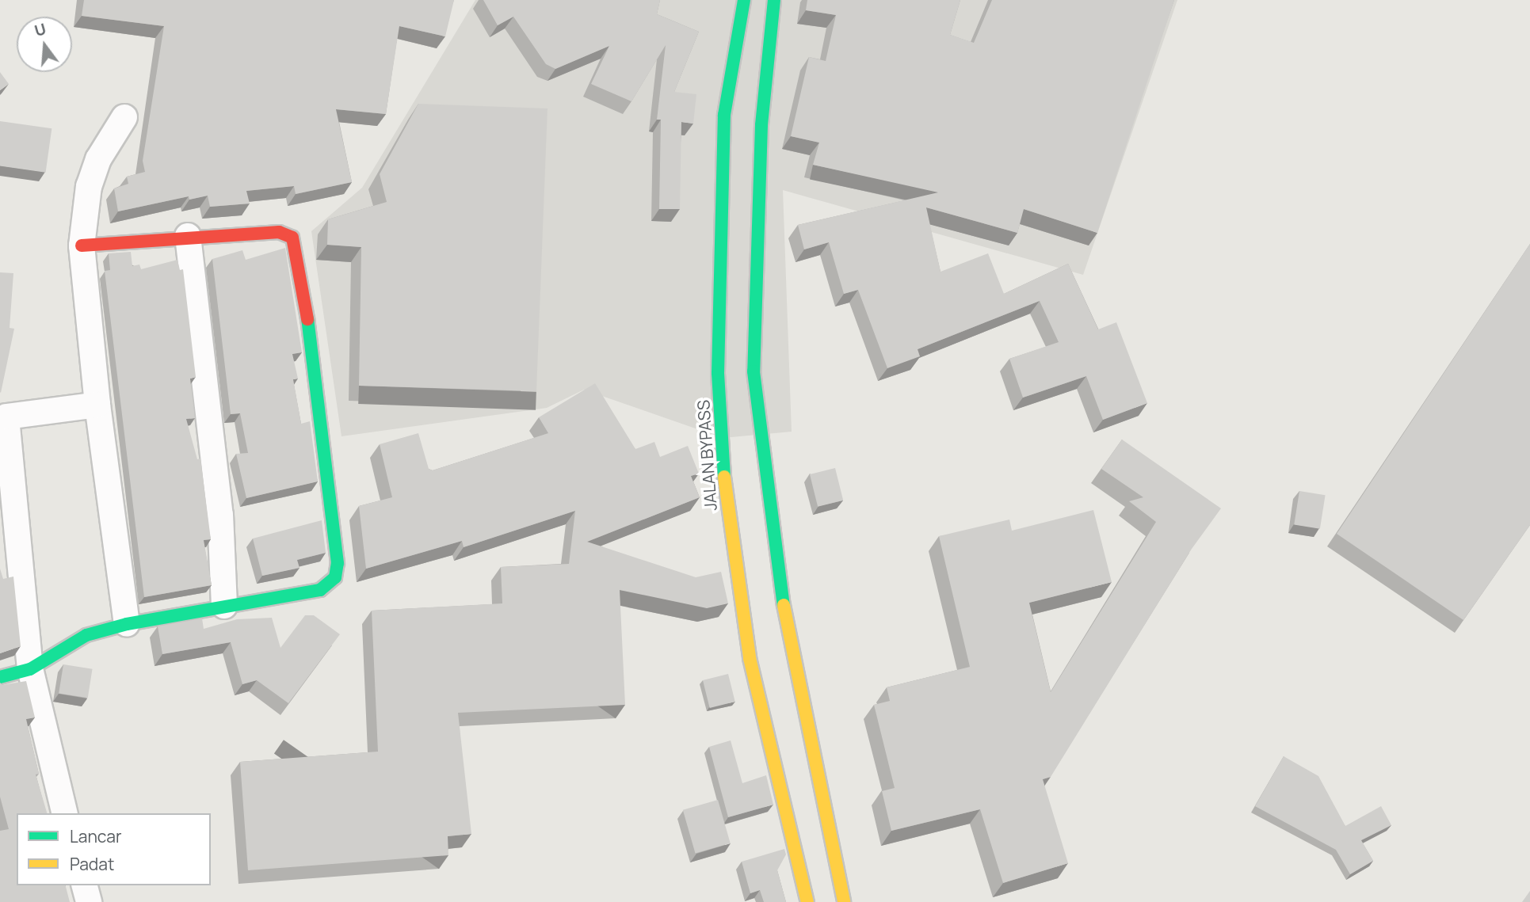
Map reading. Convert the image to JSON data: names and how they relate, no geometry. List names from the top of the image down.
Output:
{
  "streets": {
    "main road": ["JALAN BYPASS"]
  },
  "legend": ["Lancar", "Padat"],
  "north": "top"
}
